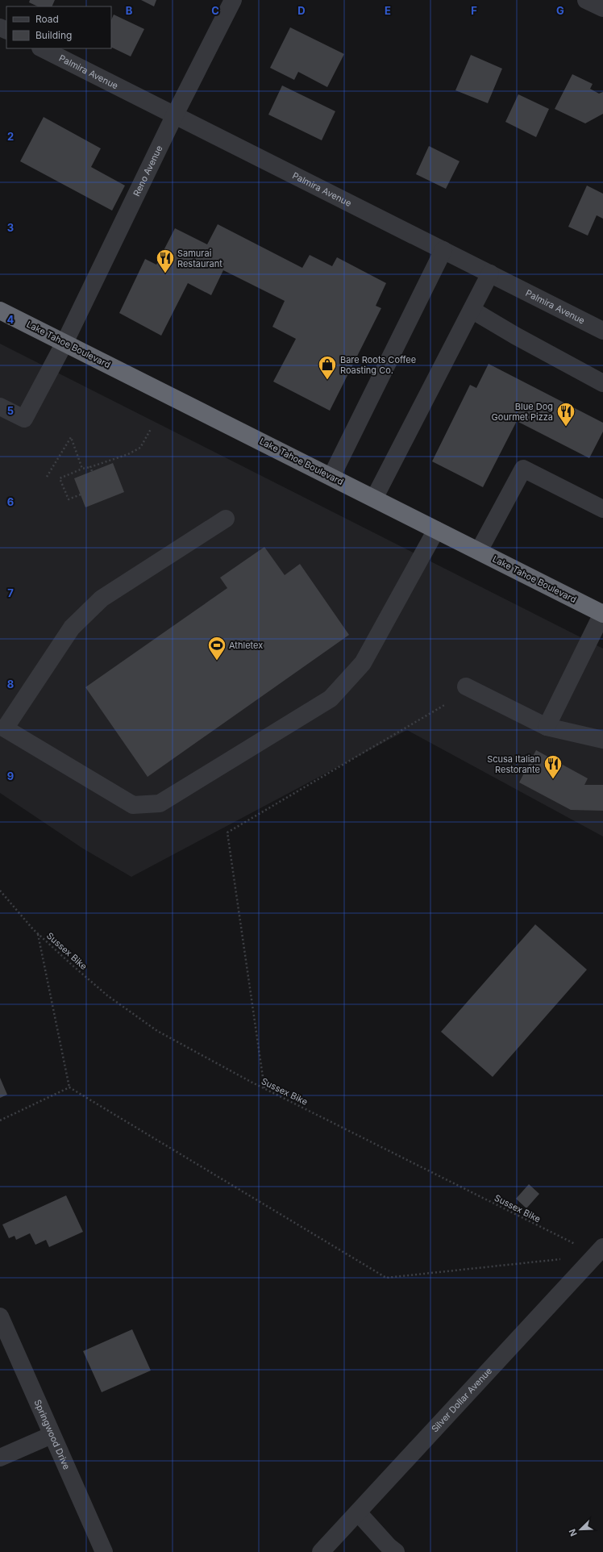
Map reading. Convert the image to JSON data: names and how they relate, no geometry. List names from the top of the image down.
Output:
{
  "streets": {
    "highway": ["Lake Tahoe Boulevard"],
    "street": [
      "Palmira Avenue",
      "Reno Avenue",
      "Silver Dollar Avenue",
      "Springwood Drive"
    ],
    "path": ["Sussex Bike"]
  },
  "crossings": [
    ["Palmira Avenue", "Reno Avenue"],
    ["Reno Avenue", "Lake Tahoe Boulevard"],
    ["Sussex Bike", "Silver Dollar Avenue"]
  ],
  "places": {
    "restaurant": ["Samurai Restaurant", "Blue Dog Gourmet Pizza", "Scusa Italian Restorante"],
    "shop": ["Bare Roots Coffee Roasting Co."],
    "sports": ["Athletex"]
  },
  "legend": ["Road", "Building"],
  "north": "bottom left",
  "grid": {
    "columns": [
      "B",
      "C",
      "D",
      "E",
      "F",
      "G"
    ],
    "rows": [
      "2",
      "3",
      "4",
      "5",
      "6",
      "7",
      "8",
      "9"
    ]
  }
}
